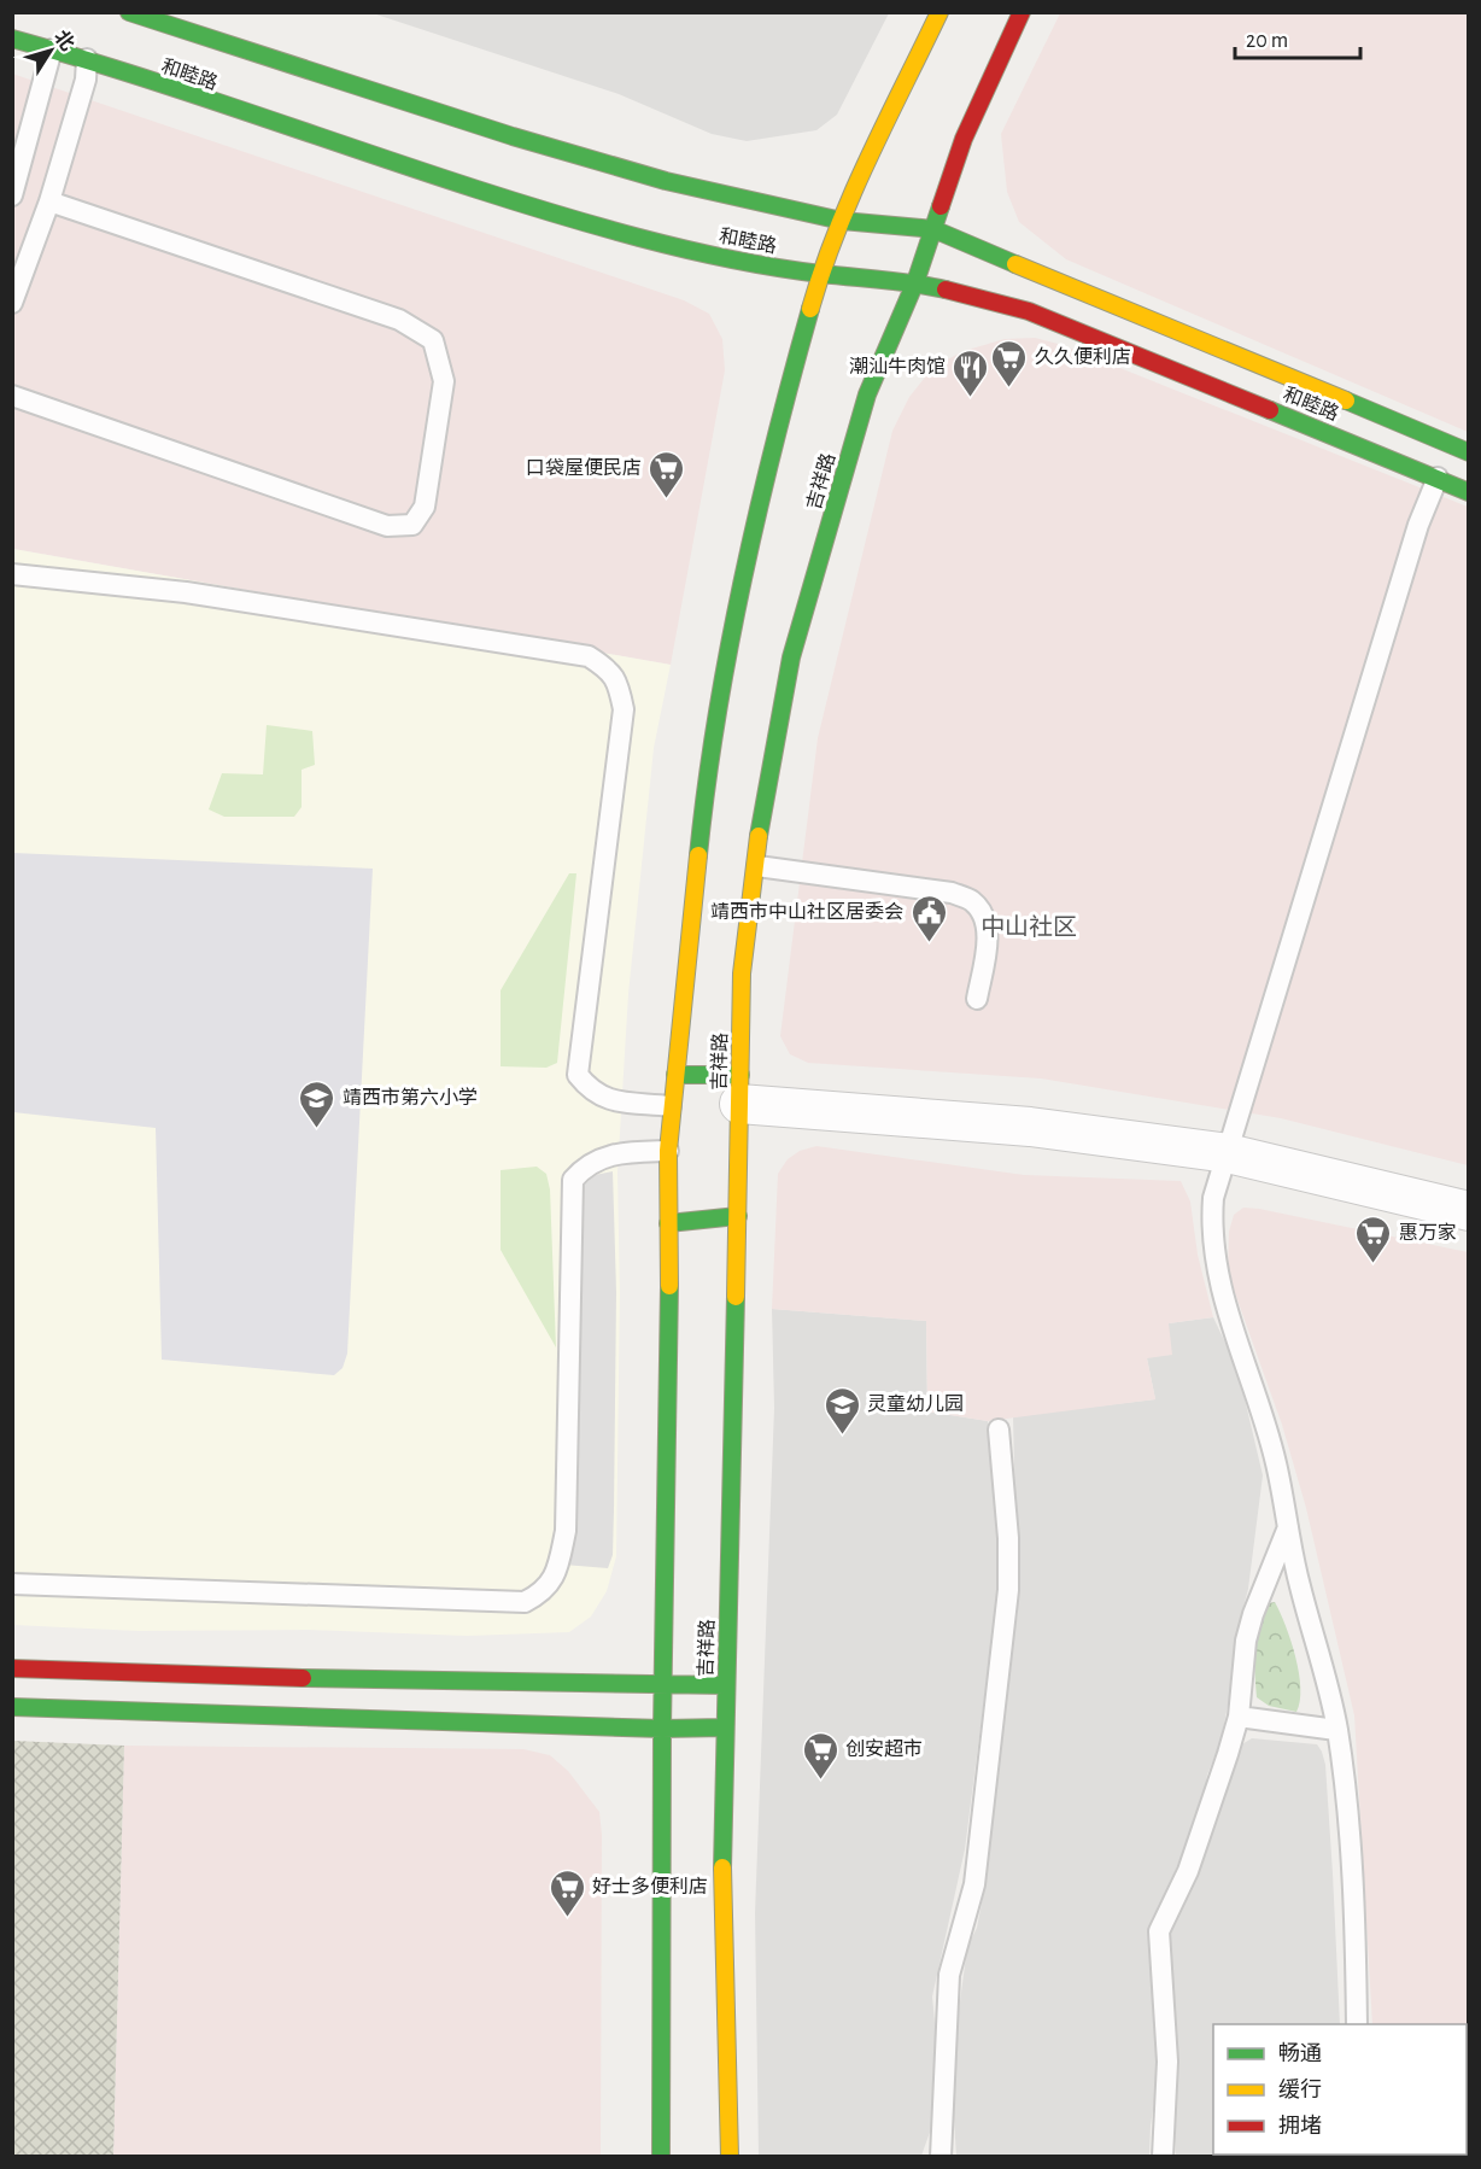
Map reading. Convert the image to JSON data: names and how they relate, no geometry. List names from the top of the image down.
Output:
{
  "streets": {
    "main road": ["和睦路", "吉祥路"]
  },
  "crossings": [
    ["和睦路", "吉祥路"]
  ],
  "districts": ["中山社区"],
  "places": {
    "supermarket": [
      "久久便利店",
      "口袋屋便民店",
      "惠万家",
      "创安超市",
      "好士多便利店"
    ],
    "restaurant": ["潮汕牛肉馆"],
    "public building": ["靖西市中山社区居委会"],
    "school or university": ["靖西市第六小学", "灵童幼儿园"]
  },
  "legend": ["畅通", "缓行", "拥堵"],
  "scale_bar": "20 m",
  "north": "top right"
}
